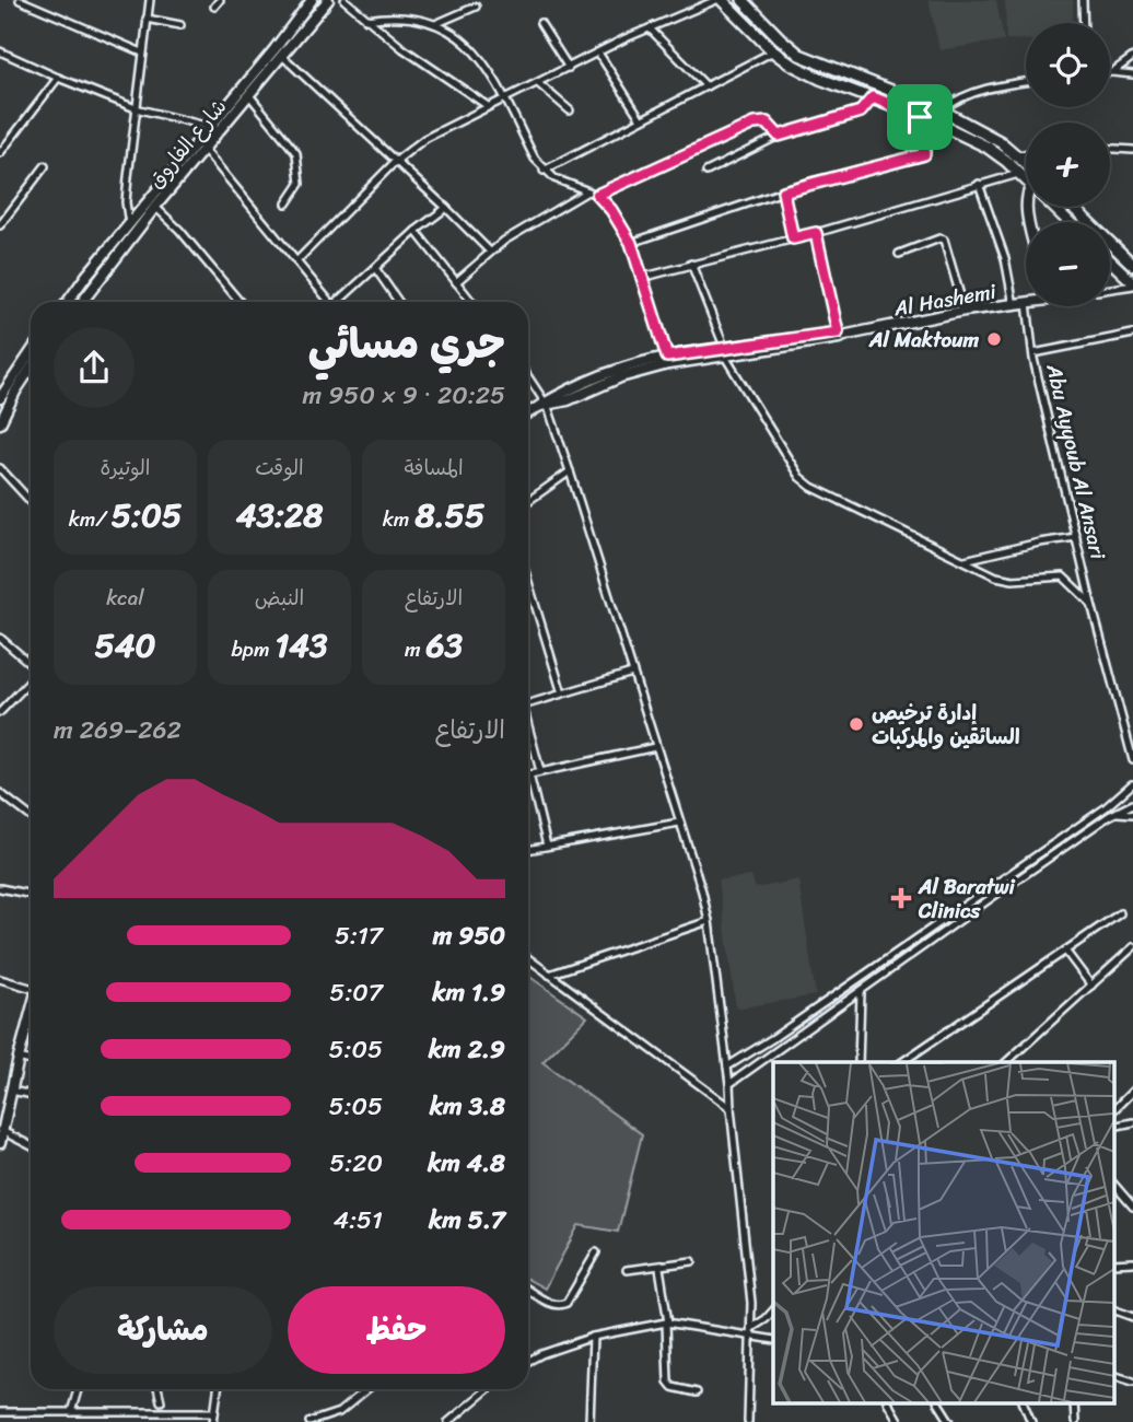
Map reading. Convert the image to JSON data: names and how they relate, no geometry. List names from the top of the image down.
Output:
{
  "streets": {
    "street": ["شارع الفاروق", "Al Hashemi", "Abu Ayyoub Al Ansari"]
  },
  "places": {
    "other": ["Al Maktoum", "إدارة ترخيص السائقين والمركبات"],
    "health": ["Al Baratwi Clinics"]
  },
  "page": {
    "map_buttons": ["+", "−"],
    "heading": ["جري مسائي", "20:25 · 9 × 950 m"],
    "stats": [
      ["المسافة", "8.55 km"],
      ["الوقت", "43:28"],
      ["الوتيرة", "5:05 /km"],
      ["الارتفاع", "63 m"],
      ["النبض", "143 bpm"],
      ["kcal", "540"]
    ],
    "chart": ["الارتفاع", "262–269 m"],
    "list": [
      {
        "name": "950 m",
        "note": "5:17"
      },
      {
        "name": "1.9 km",
        "note": "5:07"
      },
      {
        "name": "2.9 km",
        "note": "5:05"
      },
      {
        "name": "3.8 km",
        "note": "5:05"
      },
      {
        "name": "4.8 km",
        "note": "5:20"
      },
      {
        "name": "5.7 km",
        "note": "4:51"
      }
    ],
    "buttons": ["حفظ", "مشاركة"]
  }
}
